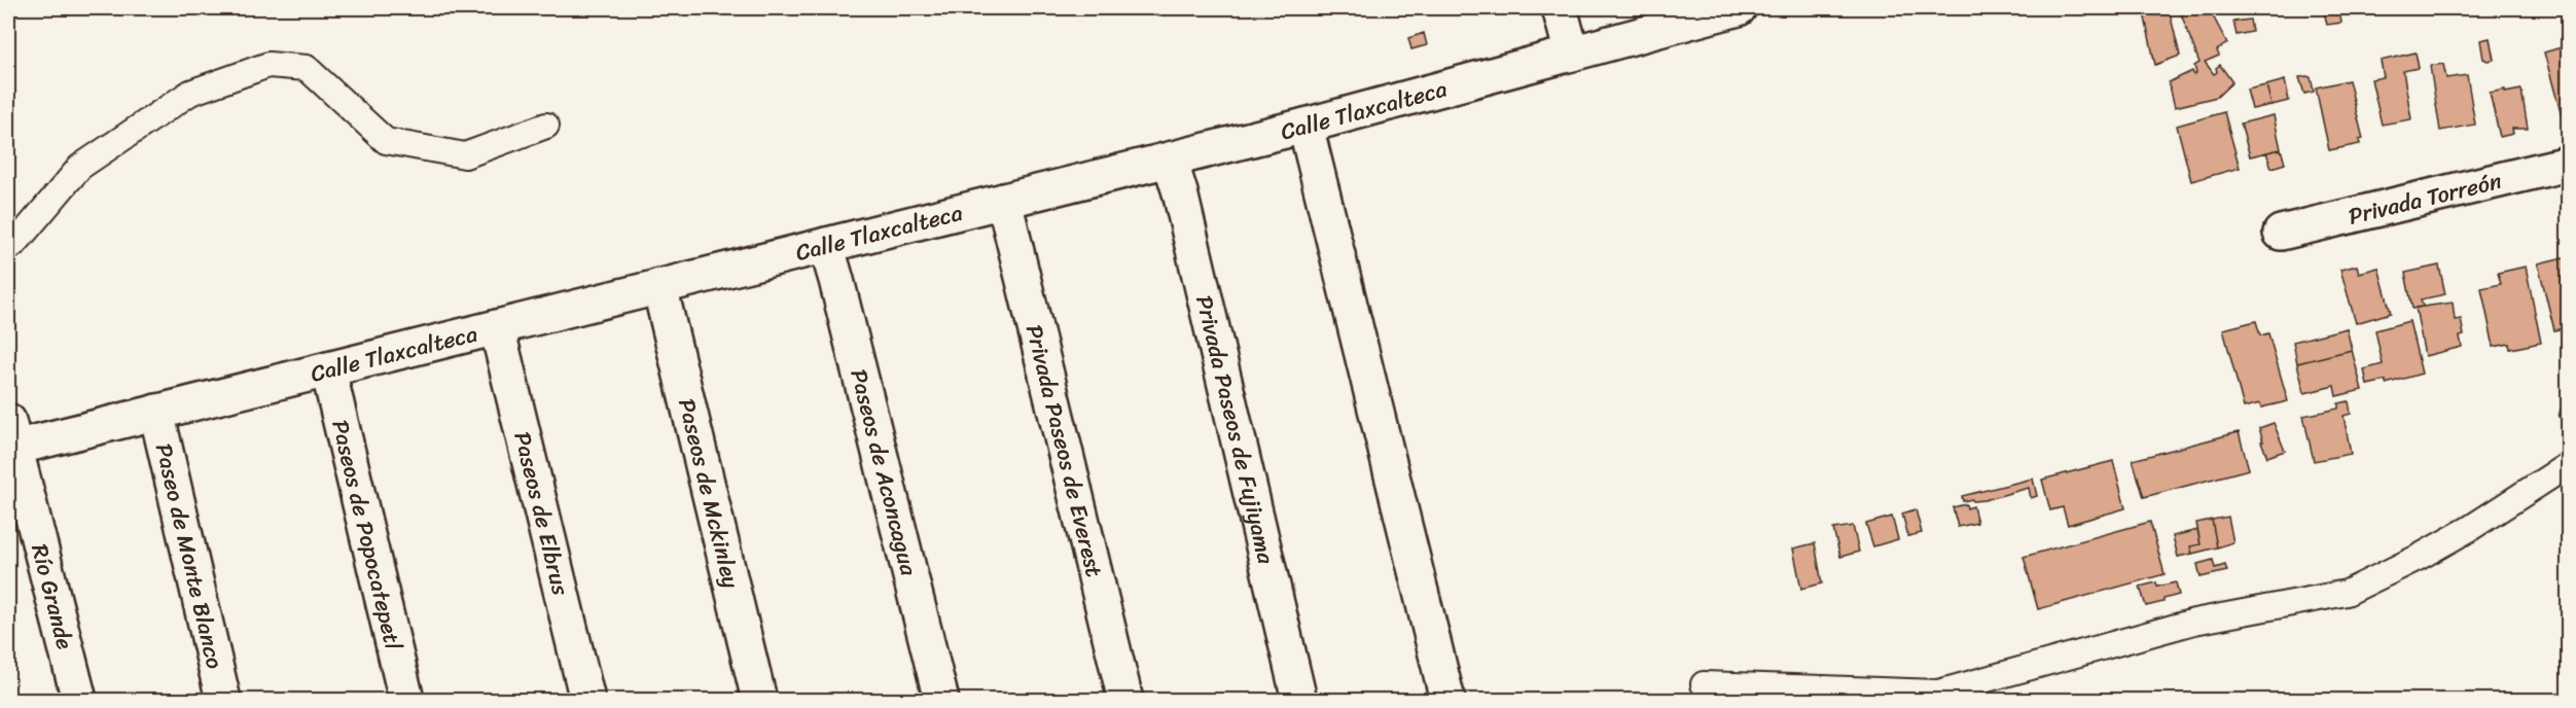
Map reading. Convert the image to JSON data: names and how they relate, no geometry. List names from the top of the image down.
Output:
{
  "streets": {
    "street": [
      "Calle Tlaxcalteca",
      "Privada Torreón",
      "Privada Paseos de Fujiyama",
      "Privada Paseos de Everest",
      "Paseos de Aconcagua",
      "Paseos de Mckinley",
      "Paseos de Elbrus",
      "Paseos de Popocatepetl",
      "Paseo de Monte Blanco",
      "Río Grande"
    ]
  },
  "crossings": [
    ["Calle Tlaxcalteca", "Privada Paseos de Fujiyama"],
    ["Calle Tlaxcalteca", "Privada Paseos de Everest"],
    ["Calle Tlaxcalteca", "Paseos de Aconcagua"],
    ["Calle Tlaxcalteca", "Paseos de Mckinley"],
    ["Calle Tlaxcalteca", "Paseos de Elbrus"],
    ["Calle Tlaxcalteca", "Paseos de Popocatepetl"],
    ["Calle Tlaxcalteca", "Paseo de Monte Blanco"],
    ["Calle Tlaxcalteca", "Río Grande"]
  ]
}
